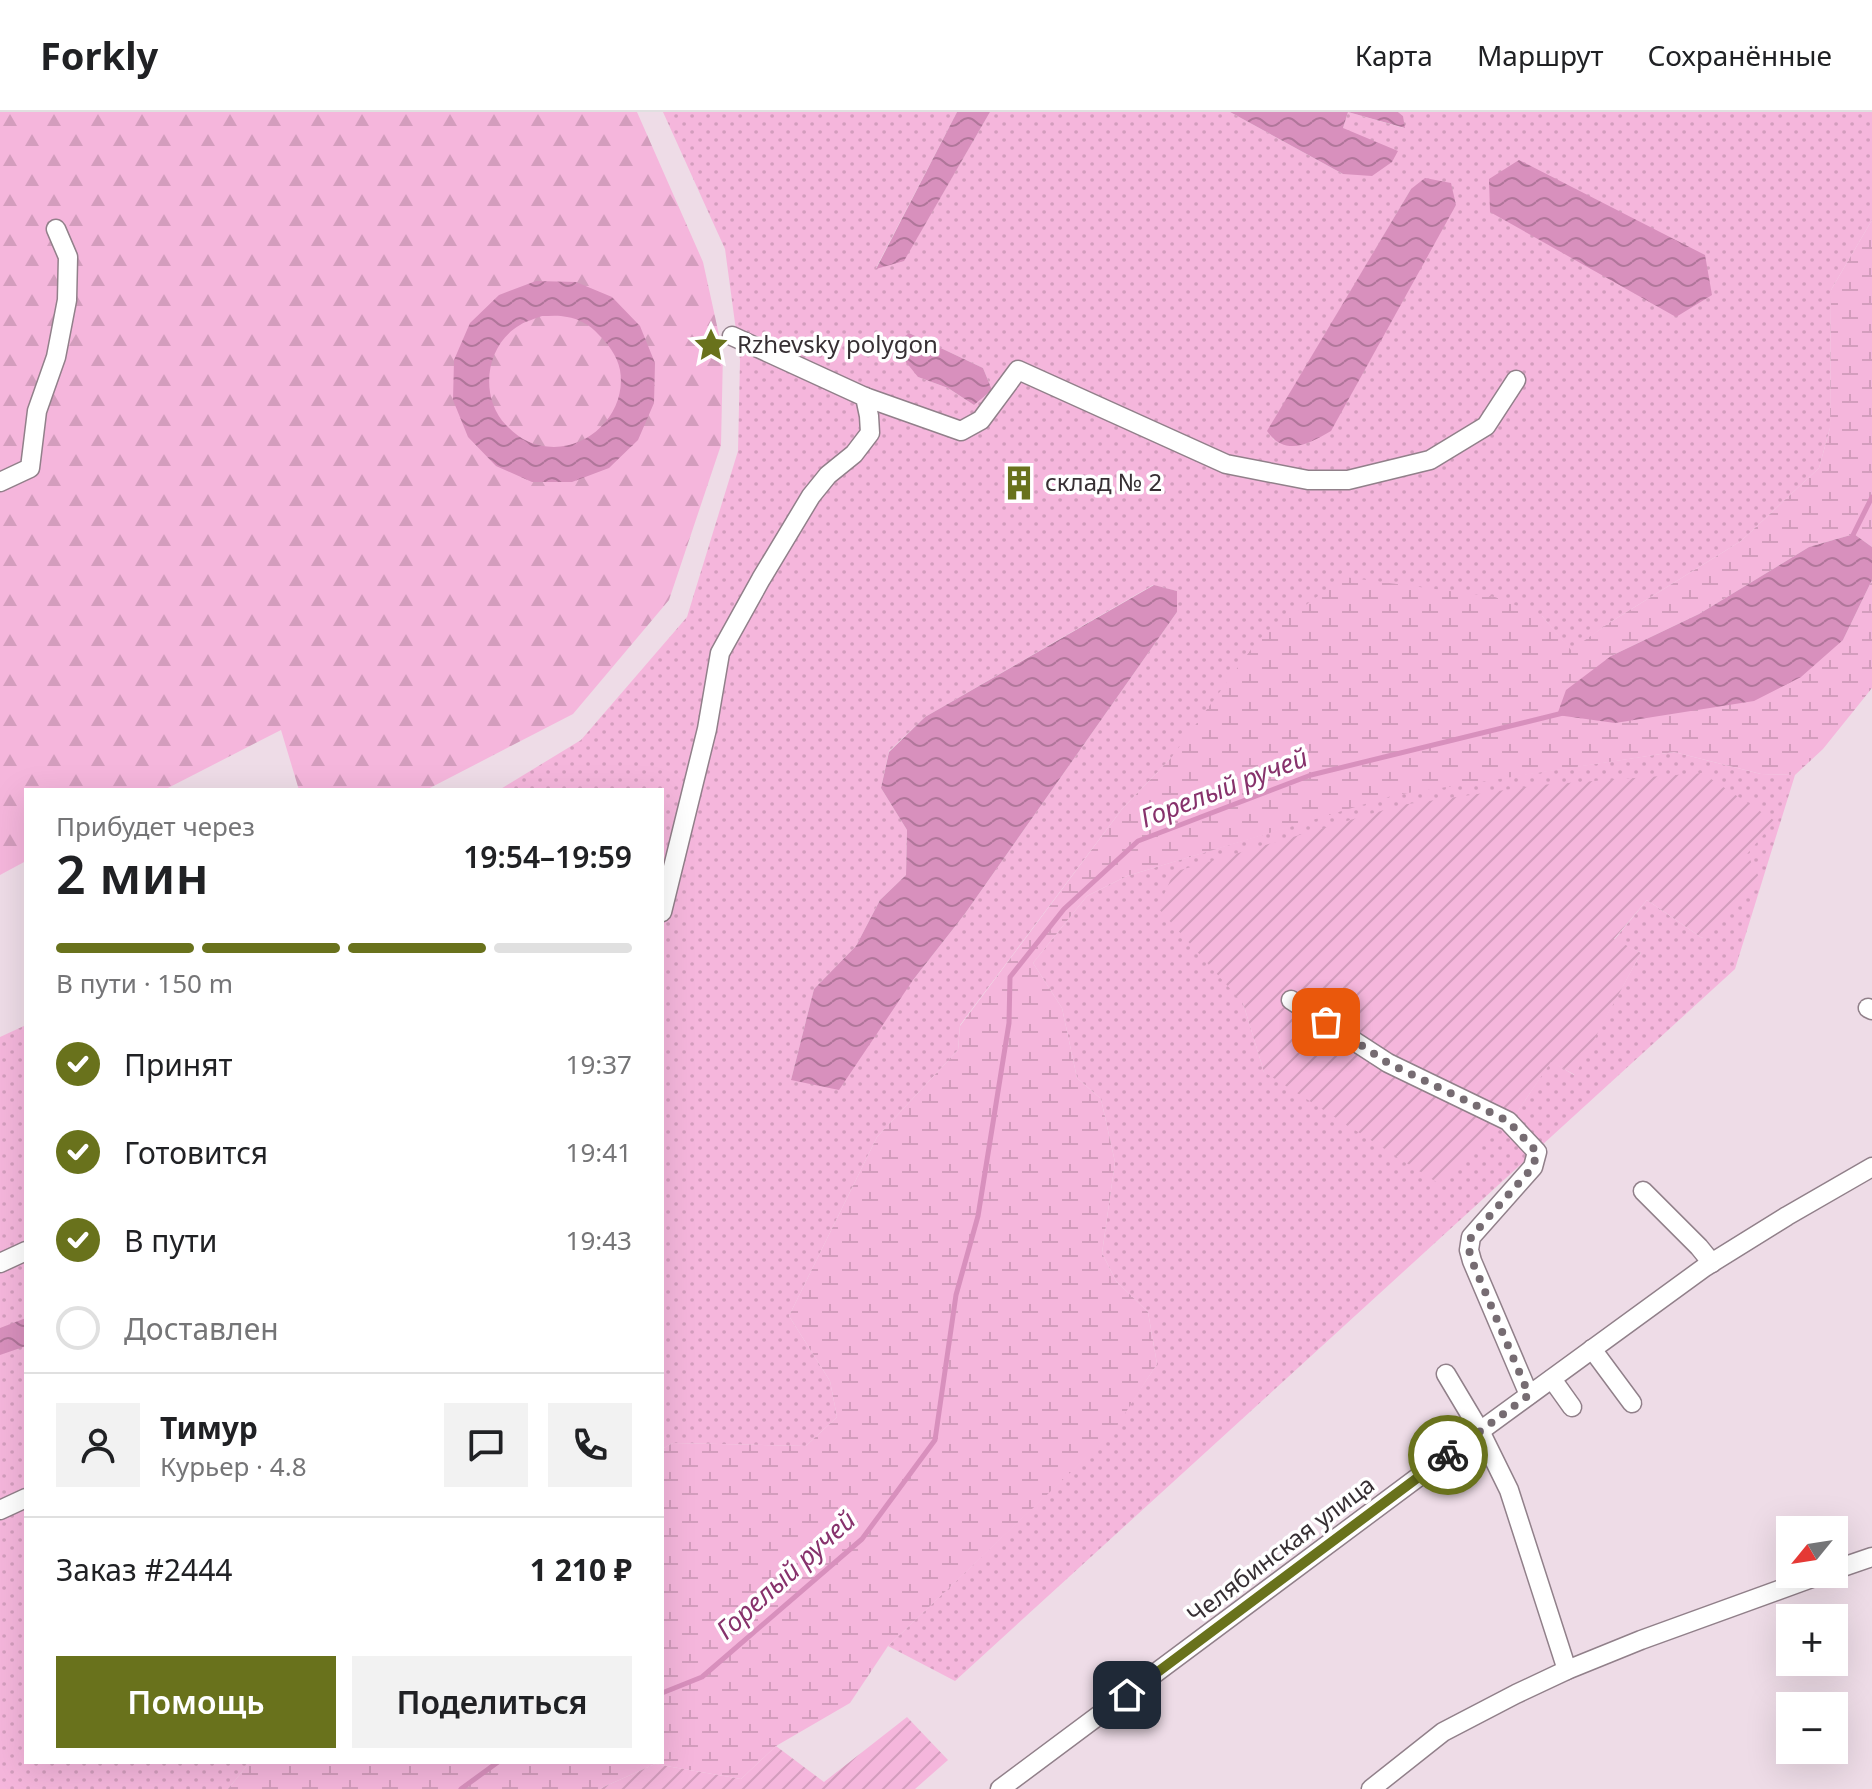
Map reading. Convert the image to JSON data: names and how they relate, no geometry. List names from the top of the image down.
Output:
{
  "streets": {
    "street": ["Челябинская улица"]
  },
  "water": ["Горелый ручей"],
  "places": {
    "place": ["Rzhevsky polygon"],
    "building": ["склад № 2"]
  },
  "north": "bottom left",
  "page": {
    "header": "Forkly",
    "nav": ["Карта", "Маршрут", "Сохранённые"],
    "heading": ["2 мин", "Прибудет через", "19:54–19:59"],
    "panel": [
      "Тимур",
      "Курьер · 4.8",
      "Заказ #2444",
      "1 210 ₽"
    ],
    "bar": "В пути · 150 m",
    "list": [
      ["Принят", "19:37"],
      ["Готовится", "19:41"],
      ["В пути", "19:43"],
      "Доставлен"
    ],
    "map_buttons": ["+", "−"],
    "buttons": ["Помощь", "Поделиться"]
  }
}
